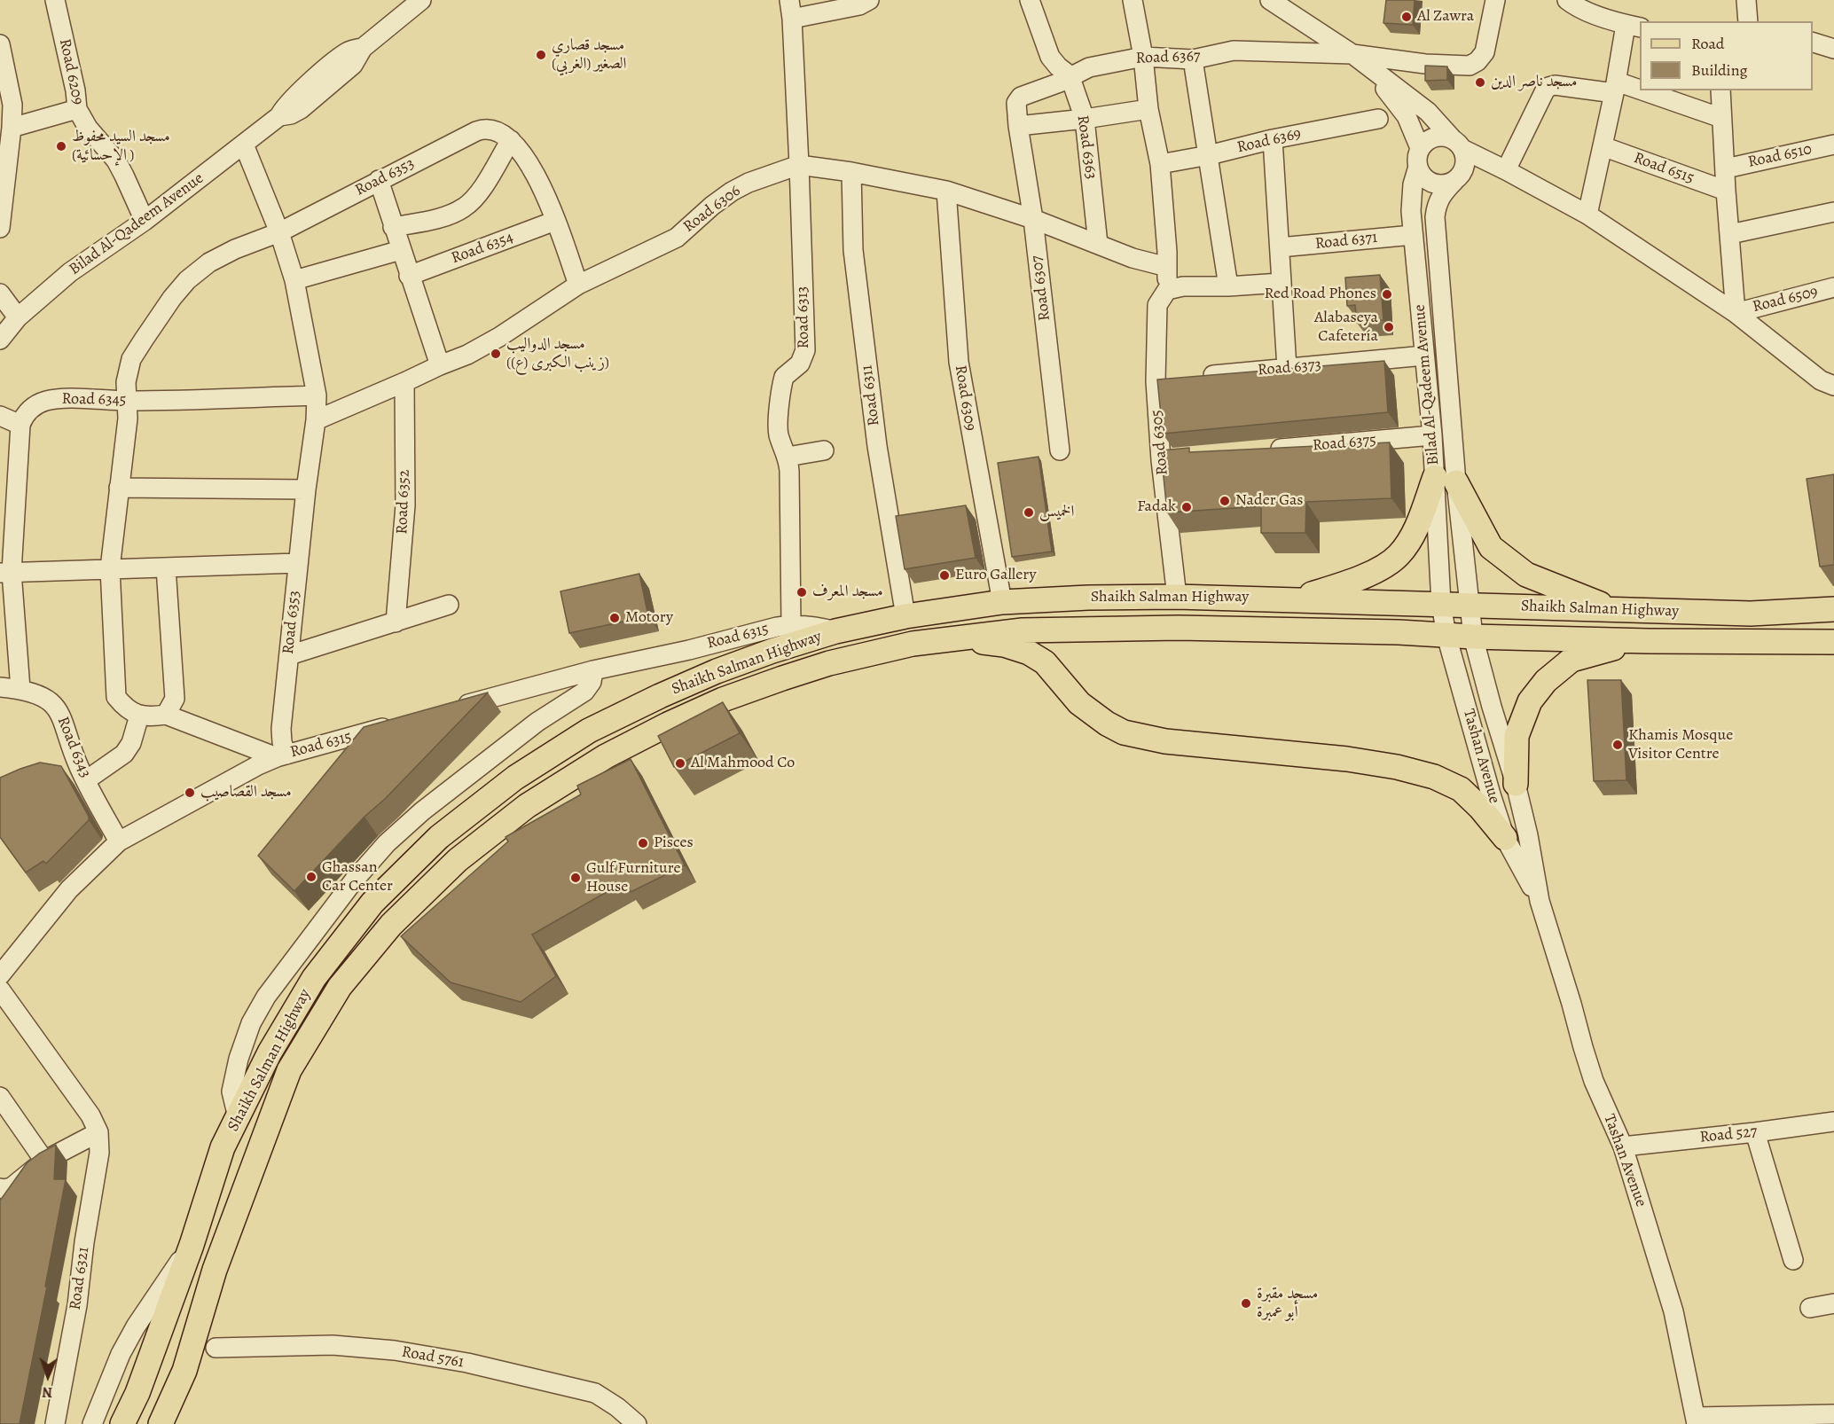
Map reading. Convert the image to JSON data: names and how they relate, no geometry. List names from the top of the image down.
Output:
{
  "streets": {
    "main road": ["Shaikh Salman Highway"],
    "street": [
      "Road 6367",
      "Road 6209",
      "Road 6369",
      "Road 6363",
      "Road 6510",
      "Road 6515",
      "Road 6353",
      "Road 6306",
      "Bilad Al-Qadeem Avenue",
      "Road 6371",
      "Road 6354",
      "Road 6307",
      "Road 6509",
      "Road 6313",
      "Road 6373",
      "Road 6311",
      "Road 6309",
      "Road 6345",
      "Road 6305",
      "Road 6375",
      "Road 6352",
      "Road 6315",
      "Road 6343",
      "Tashan Avenue",
      "Road 527",
      "Road 6321",
      "Road 5761"
    ]
  },
  "crossings": [
    ["Road 6367", "Road 6363"],
    ["Road 6367", "Road 6307"],
    ["Road 6209", "Bilad Al-Qadeem Avenue"],
    ["Road 6363", "Road 6306"],
    ["Road 6510", "Road 6515"],
    ["Road 6510", "Road 6509"],
    ["Road 6353", "Road 6306"],
    ["Road 6353", "Bilad Al-Qadeem Avenue"],
    ["Road 6353", "Road 6345"],
    ["Road 6353", "Road 6315"],
    ["Road 6306", "Road 6307"],
    ["Road 6306", "Road 6313"],
    ["Road 6306", "Road 6311"],
    ["Road 6306", "Road 6309"],
    ["Road 6306", "Road 6352"],
    ["Bilad Al-Qadeem Avenue", "Road 6371"],
    ["Bilad Al-Qadeem Avenue", "Road 6373"],
    ["Bilad Al-Qadeem Avenue", "Road 6375"],
    ["Bilad Al-Qadeem Avenue", "Shaikh Salman Highway"],
    ["Bilad Al-Qadeem Avenue", "Tashan Avenue"],
    ["Road 6313", "Road 6315"],
    ["Road 6311", "Shaikh Salman Highway"],
    ["Road 6309", "Shaikh Salman Highway"],
    ["Road 6305", "Shaikh Salman Highway"],
    ["Shaikh Salman Highway", "Road 6315"],
    ["Shaikh Salman Highway", "Tashan Avenue"],
    ["Road 6315", "Road 6343"],
    ["Tashan Avenue", "Road 527"]
  ],
  "places": [
    "Al Zawra",
    "مسجد قصاري الصغير (الغربي)",
    "مسجد ناصر الدين",
    "مسجد السيد محفوظ (الإحسائية )",
    "Red Road Phones",
    "Alabaseya Cafetería",
    "مسجد الدواليب (زينب الكبرى (ع))",
    "Nader Gas",
    "Fadak",
    "الخميس",
    "Euro Gallery",
    "مسجد المعرف",
    "Motory",
    "Khamis Mosque Visitor Centre",
    "Al Mahmood Co",
    "مسجد القصاصيب",
    "Pisces",
    "Ghassan Car Center",
    "Gulf Furniture House",
    "مسجد مقبرة أبو عمبرة"
  ],
  "legend": ["Road", "Building"],
  "north": "bottom"
}
